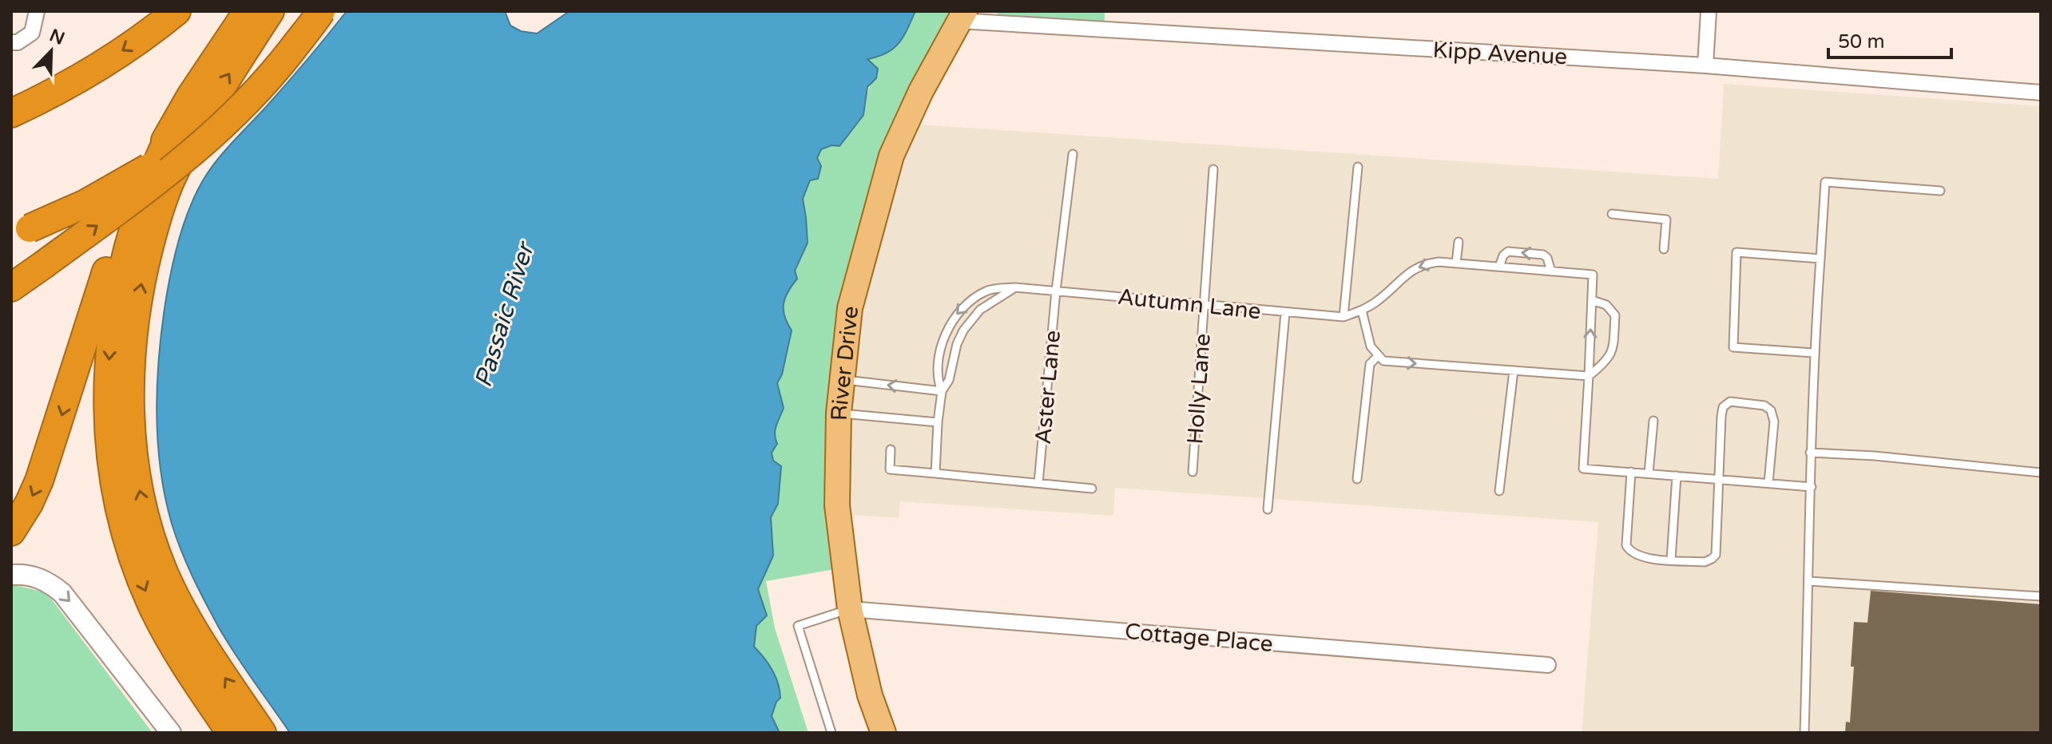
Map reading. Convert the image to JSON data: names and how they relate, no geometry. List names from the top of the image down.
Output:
{
  "streets": {
    "main road": ["River Drive"],
    "street": ["Kipp Avenue", "Cottage Place"],
    "lane": ["Autumn Lane", "Aster Lane", "Holly Lane"]
  },
  "crossings": [
    ["Kipp Avenue", "River Drive"],
    ["Autumn Lane", "Aster Lane"],
    ["Autumn Lane", "Holly Lane"],
    ["River Drive", "Cottage Place"]
  ],
  "water": ["Passaic River"],
  "scale_bar": "50 m",
  "north": "top right"
}
